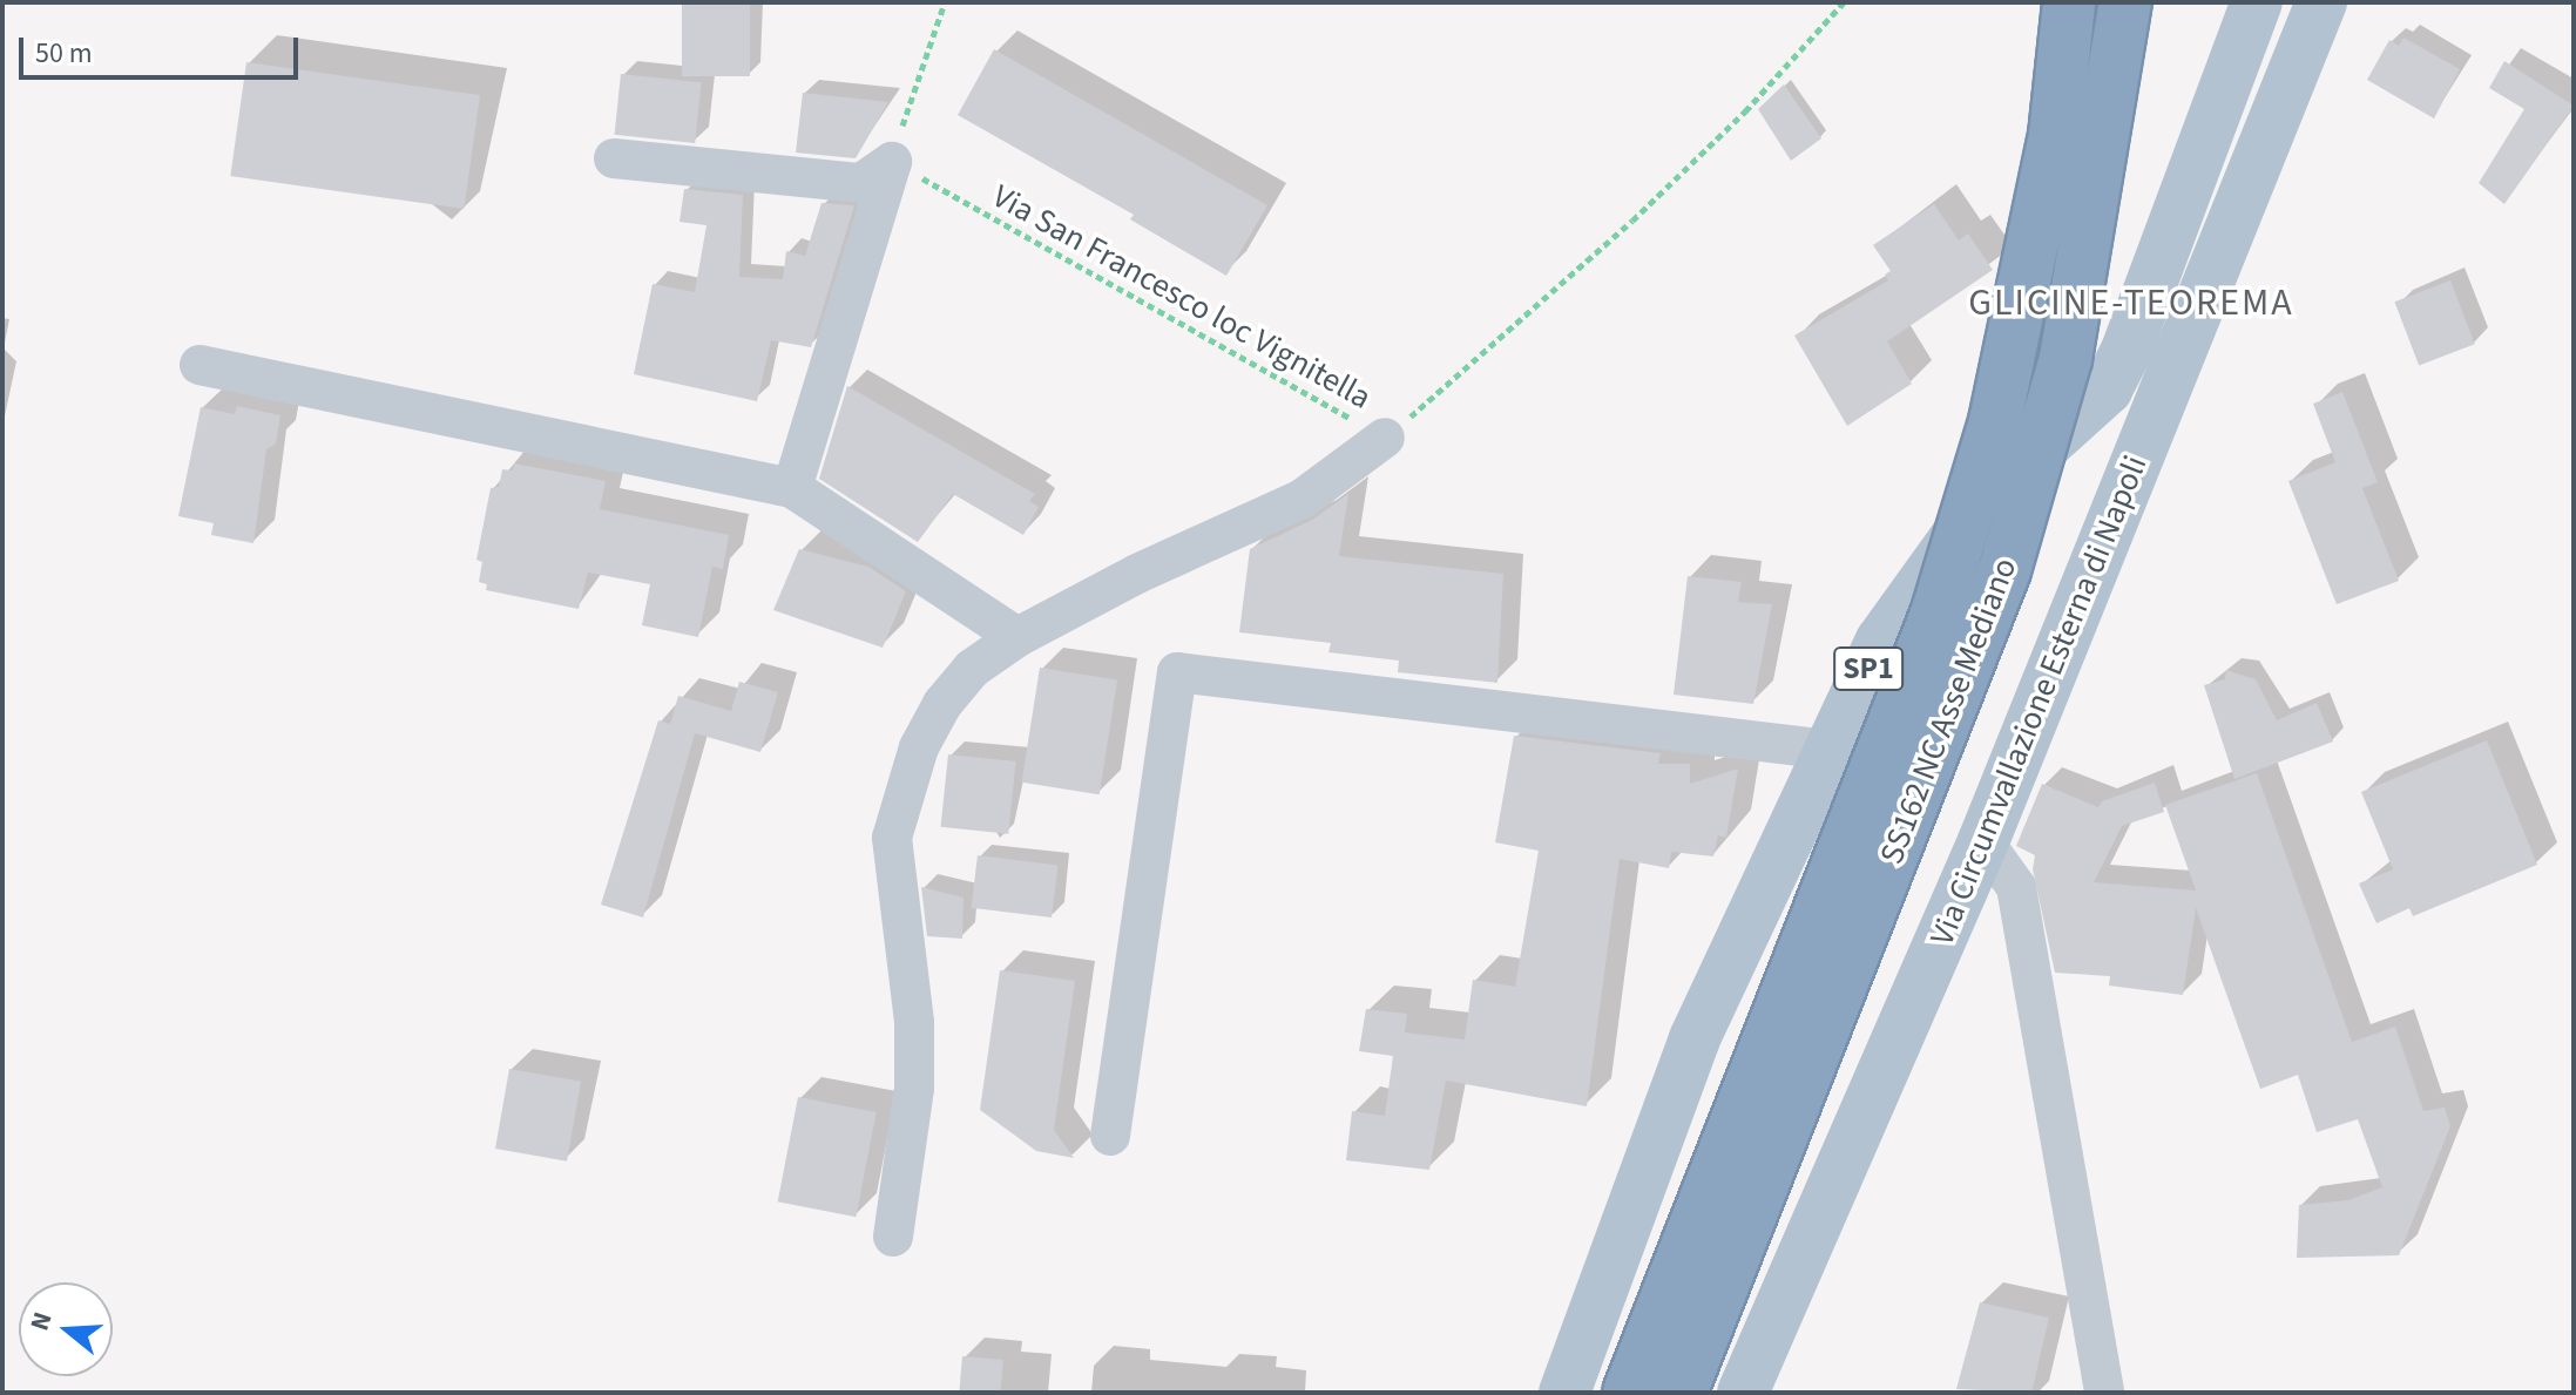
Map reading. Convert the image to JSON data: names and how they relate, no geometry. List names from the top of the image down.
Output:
{
  "streets": {
    "highway": ["SS162 NC Asse Mediano"],
    "main road": ["SP1", "Via Circumvallazione Esterna di Napoli"],
    "path": ["Via San Francesco loc Vignitella"]
  },
  "districts": ["GLICINE-TEOREMA"],
  "scale_bar": "50 m",
  "north": "left"
}
